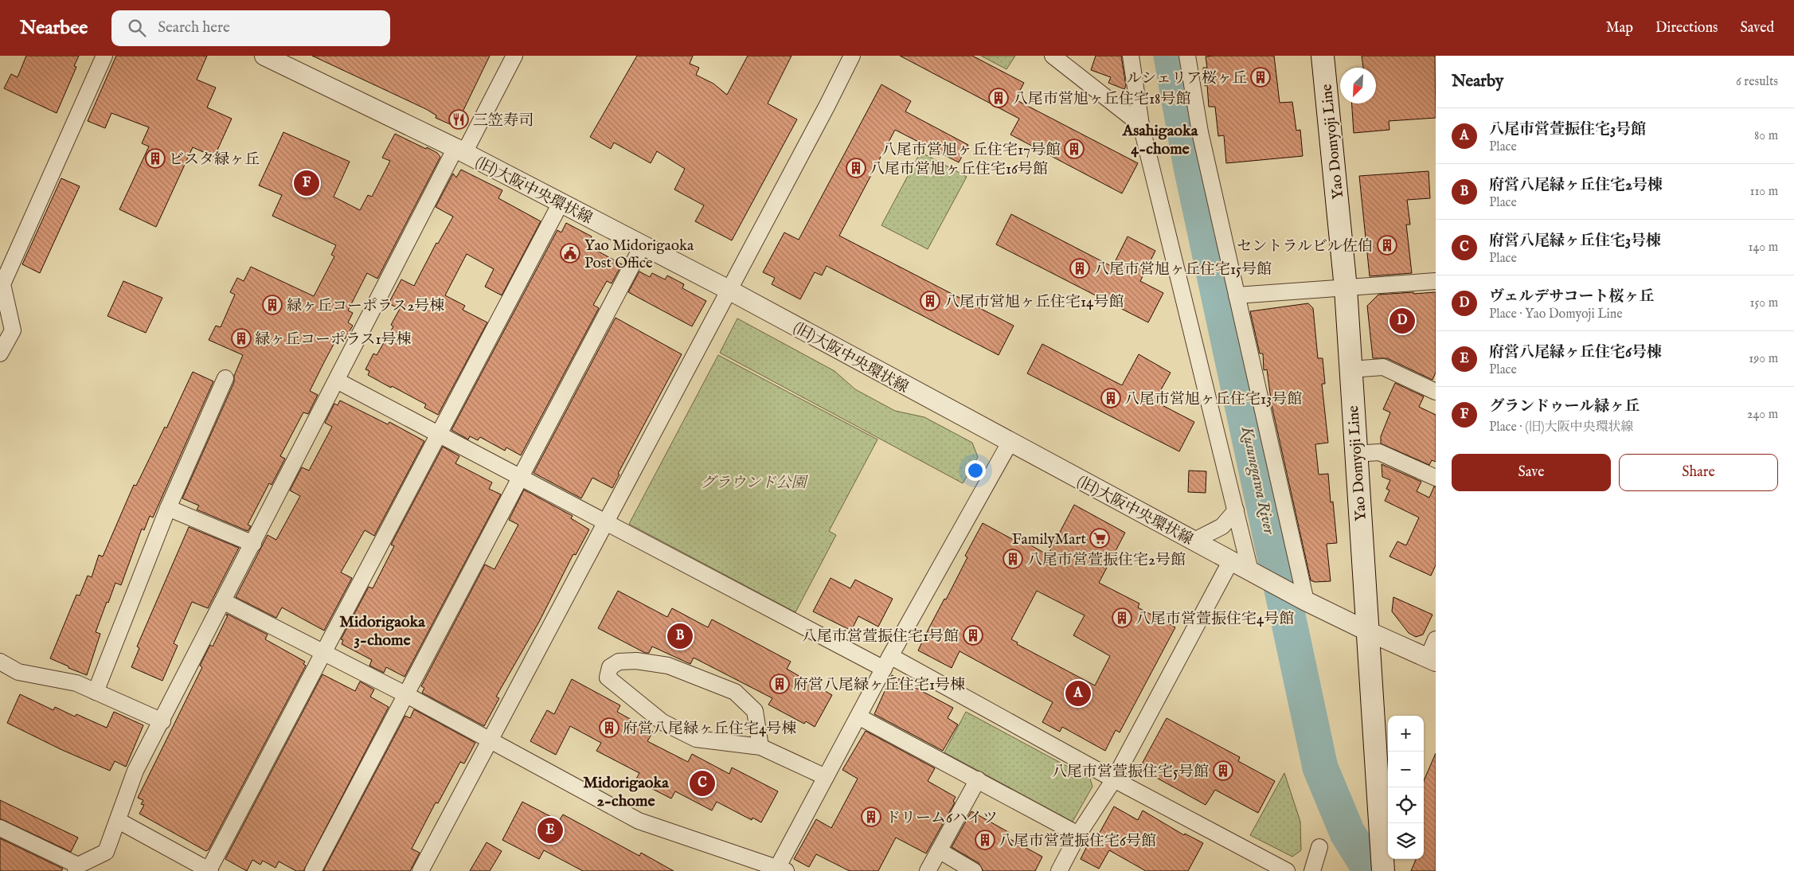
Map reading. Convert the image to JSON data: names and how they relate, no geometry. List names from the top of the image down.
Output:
{
  "streets": {
    "main road": ["Yao Domyoji Line"],
    "street": ["(旧)大阪中央環状線"]
  },
  "crossings": [
    ["Yao Domyoji Line", "(旧)大阪中央環状線"]
  ],
  "districts": ["Asahigaoka 4-chome", "Midorigaoka 3-chome", "Midorigaoka 2-chome"],
  "water": ["Kusunegawa River"],
  "parks": ["グラウンド公園"],
  "places": {
    "building": [
      "ルシェリア桜ヶ丘",
      "八尾市営旭ヶ丘住宅18号館",
      "八尾市営旭ヶ丘住宅17号館",
      "ビスタ緑ヶ丘",
      "八尾市営旭ヶ丘住宅16号館",
      "セントラルビル佐伯",
      "八尾市営旭ヶ丘住宅15号館",
      "八尾市営旭ヶ丘住宅14号館",
      "緑ヶ丘コーポラス2号棟",
      "緑ヶ丘コーポラス1号棟",
      "八尾市営旭ヶ丘住宅13号館",
      "八尾市営萱振住宅2号館",
      "八尾市営萱振住宅4号館",
      "八尾市営萱振住宅1号館",
      "府営八尾緑ヶ丘住宅1号棟",
      "府営八尾緑ヶ丘住宅4号棟",
      "八尾市営萱振住宅5号館",
      "ドリーム6ハイツ",
      "八尾市営萱振住宅6号館"
    ],
    "restaurant": ["三笠寿司"],
    "public building": ["Yao Midorigaoka Post Office"],
    "supermarket": ["FamilyMart"]
  },
  "north": "bottom left",
  "page": {
    "header": "Nearbee",
    "search": "Search here",
    "nav": ["Map", "Directions", "Saved"],
    "heading": ["Nearby", "6 results"],
    "list": [
      {
        "mark": "A",
        "name": "八尾市営萱振住宅3号館",
        "note": "Place",
        "value": "80 m"
      },
      {
        "mark": "B",
        "name": "府営八尾緑ヶ丘住宅2号棟",
        "note": "Place",
        "value": "110 m"
      },
      {
        "mark": "C",
        "name": "府営八尾緑ヶ丘住宅3号棟",
        "note": "Place",
        "value": "140 m"
      },
      {
        "mark": "D",
        "name": "ヴェルデサコート桜ヶ丘",
        "note": "Place · Yao Domyoji Line",
        "value": "150 m"
      },
      {
        "mark": "E",
        "name": "府営八尾緑ヶ丘住宅6号棟",
        "note": "Place",
        "value": "190 m"
      },
      {
        "mark": "F",
        "name": "グランドゥール緑ヶ丘",
        "note": "Place · (旧)大阪中央環状線",
        "value": "240 m"
      }
    ],
    "pins": [
      "F",
      "D",
      "B",
      "A",
      "C",
      "E"
    ],
    "buttons": ["Save", "Share"],
    "map_buttons": ["+", "−"]
  }
}
